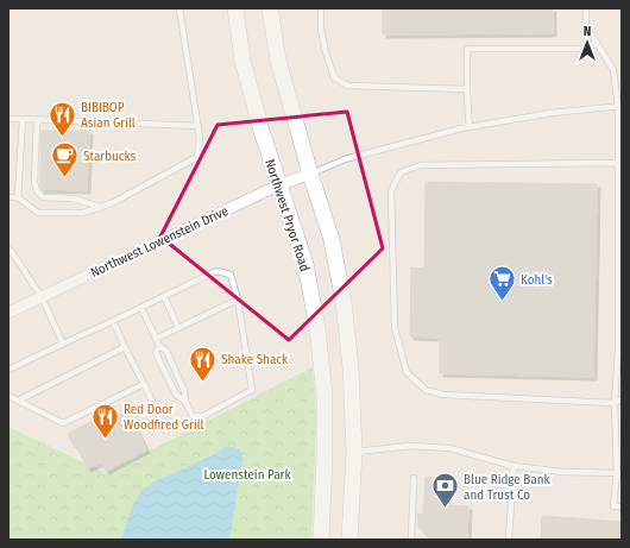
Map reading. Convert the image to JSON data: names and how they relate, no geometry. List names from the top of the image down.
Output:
{
  "streets": {
    "main road": ["Northwest Pryor Road"],
    "street": ["Northwest Lowenstein Drive"]
  },
  "crossings": [
    ["Northwest Pryor Road", "Northwest Lowenstein Drive"]
  ],
  "parks": ["Lowenstein Park"],
  "places": {
    "restaurant": ["BIBIBOP Asian Grill", "Shake Shack", "Red Door Woodfired Grill"],
    "cafe": ["Starbucks"],
    "supermarket": ["Kohl's"],
    "bank": ["Blue Ridge Bank and Trust Co"]
  },
  "north": "top"
}
